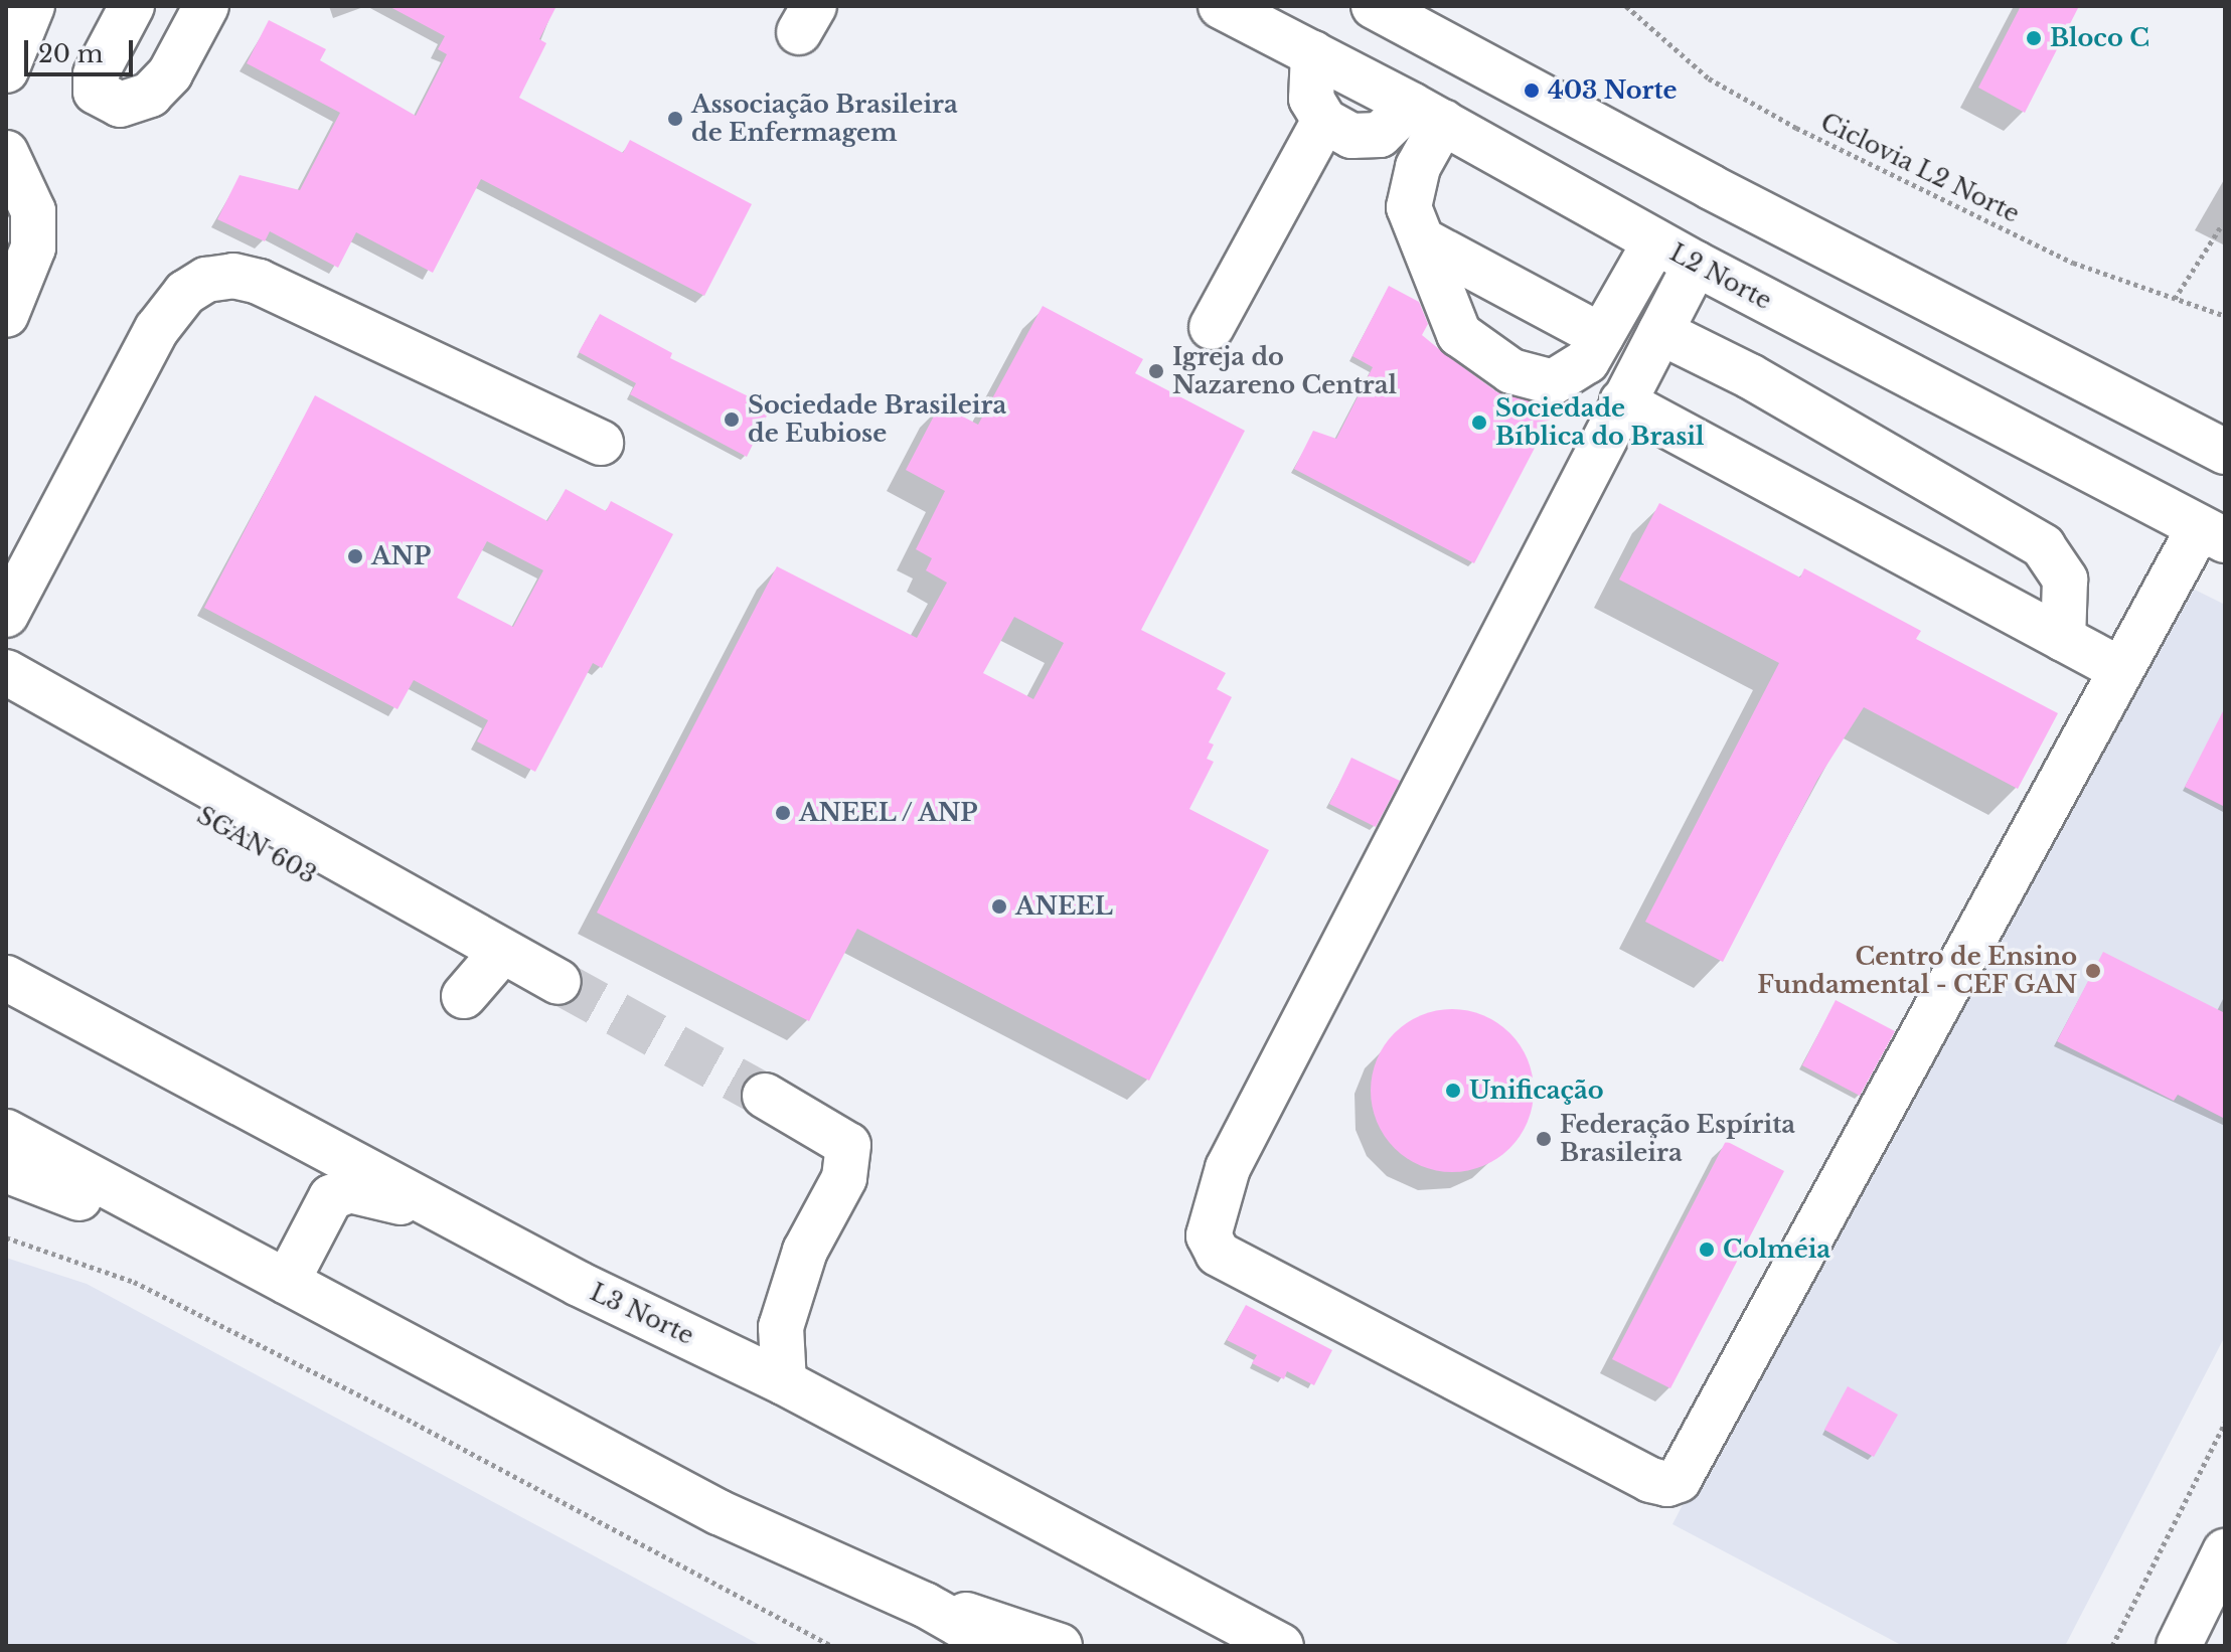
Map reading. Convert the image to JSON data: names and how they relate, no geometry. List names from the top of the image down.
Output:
{
  "streets": {
    "main road": ["L2 Norte", "SGAN 603", "L3 Norte"],
    "path": ["Ciclovia L2 Norte"]
  },
  "places": [
    "Bloco C",
    "403 Norte",
    "Associação Brasileira de Enfermagem",
    "Igreja do Nazareno Central",
    "Sociedade Brasileira de Eubiose",
    "Sociedade Bíblica do Brasil",
    "ANP",
    "ANEEL / ANP",
    "ANEEL",
    "Centro de Ensino Fundamental - CEF GAN",
    "Unificação",
    "Federação Espírita Brasileira",
    "Colméia"
  ],
  "scale_bar": "20 m"
}
